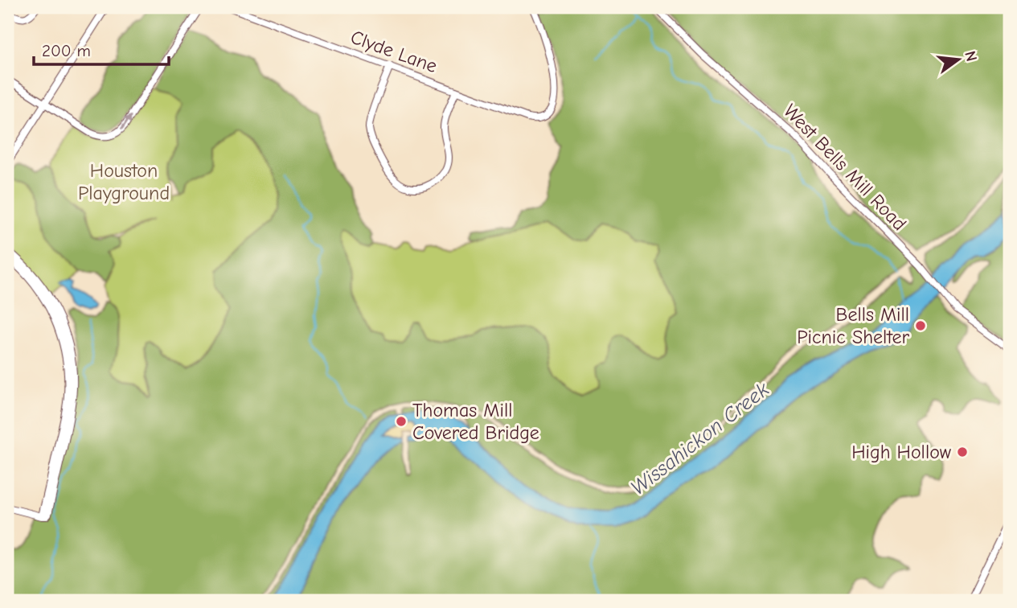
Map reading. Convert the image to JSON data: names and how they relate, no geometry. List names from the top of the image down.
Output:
{
  "streets": {
    "street": ["Clyde Lane", "West Bells Mill Road"]
  },
  "water": ["Wissahickon Creek"],
  "parks": ["Houston Playground"],
  "places": ["Bells Mill Picnic Shelter", "Thomas Mill Covered Bridge", "High Hollow"],
  "scale_bar": "200 m",
  "north": "right"
}
